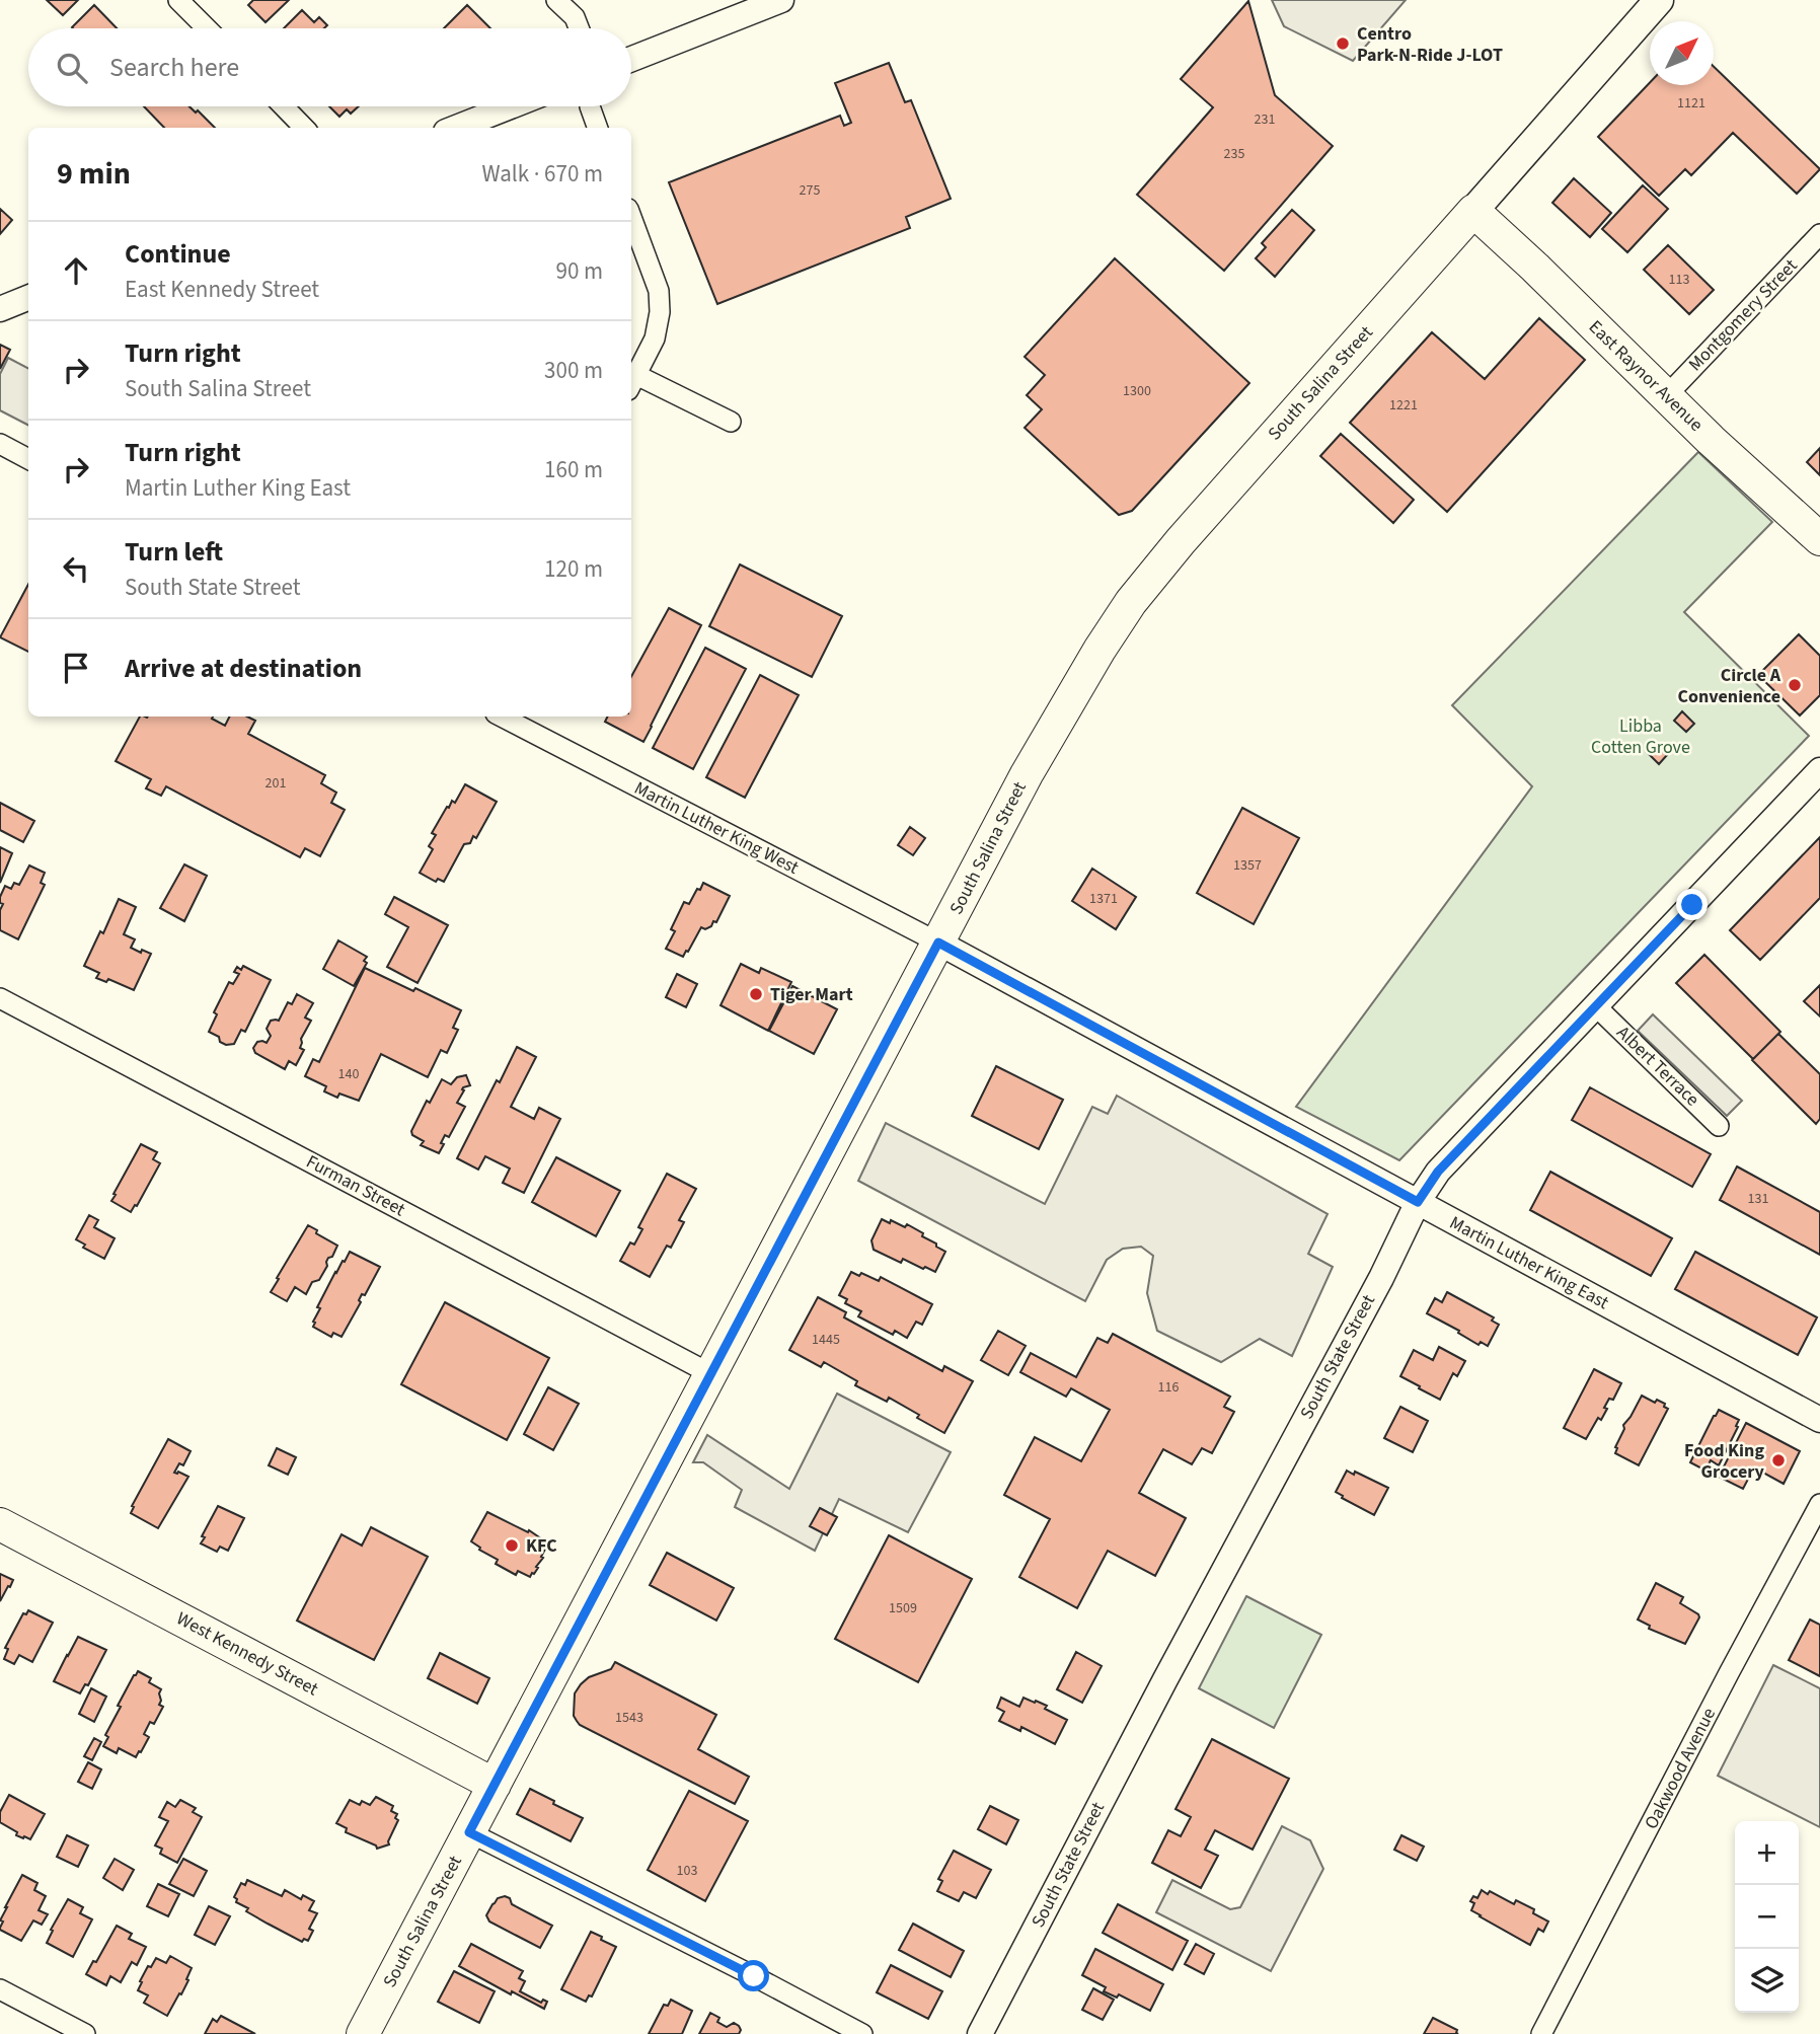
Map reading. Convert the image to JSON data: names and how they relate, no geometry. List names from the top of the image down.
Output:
{
  "streets": {
    "main road": ["East Raynor Avenue", "South Salina Street", "West Kennedy Street"],
    "street": [
      "Montgomery Street",
      "Martin Luther King West",
      "Albert Terrace",
      "Furman Street",
      "Martin Luther King East",
      "South State Street",
      "Oakwood Avenue"
    ]
  },
  "crossings": [
    ["Montgomery Street", "East Raynor Avenue"],
    ["East Raynor Avenue", "South Salina Street"],
    ["South Salina Street", "Martin Luther King West"],
    ["South Salina Street", "Furman Street"],
    ["South Salina Street", "Martin Luther King East"],
    ["South Salina Street", "West Kennedy Street"],
    ["Martin Luther King West", "Martin Luther King East"],
    ["Albert Terrace", "South State Street"],
    ["Martin Luther King East", "South State Street"]
  ],
  "parks": ["Libba Cotten Grove"],
  "places": [
    "Centro Park-N-Ride J-LOT",
    "Circle A Convenience",
    "Tiger Mart",
    "Food King Grocery",
    "KFC"
  ],
  "house_numbers": [
    "1121",
    "231",
    "235",
    "275",
    "113",
    "1300",
    "1221",
    "201",
    "1357",
    "1371",
    "140",
    "131",
    "1445",
    "116",
    "1509",
    "1543",
    "103"
  ],
  "north": "top right",
  "page": {
    "search": "Search here",
    "heading": ["9 min", "Walk · 670 m"],
    "list": [
      ["Continue", "East Kennedy Street", "90 m"],
      ["Turn right", "South Salina Street", "300 m"],
      ["Turn right", "Martin Luther King East", "160 m"],
      ["Turn left", "South State Street", "120 m"],
      "Arrive at destination"
    ],
    "map_buttons": ["+", "−"]
  }
}
